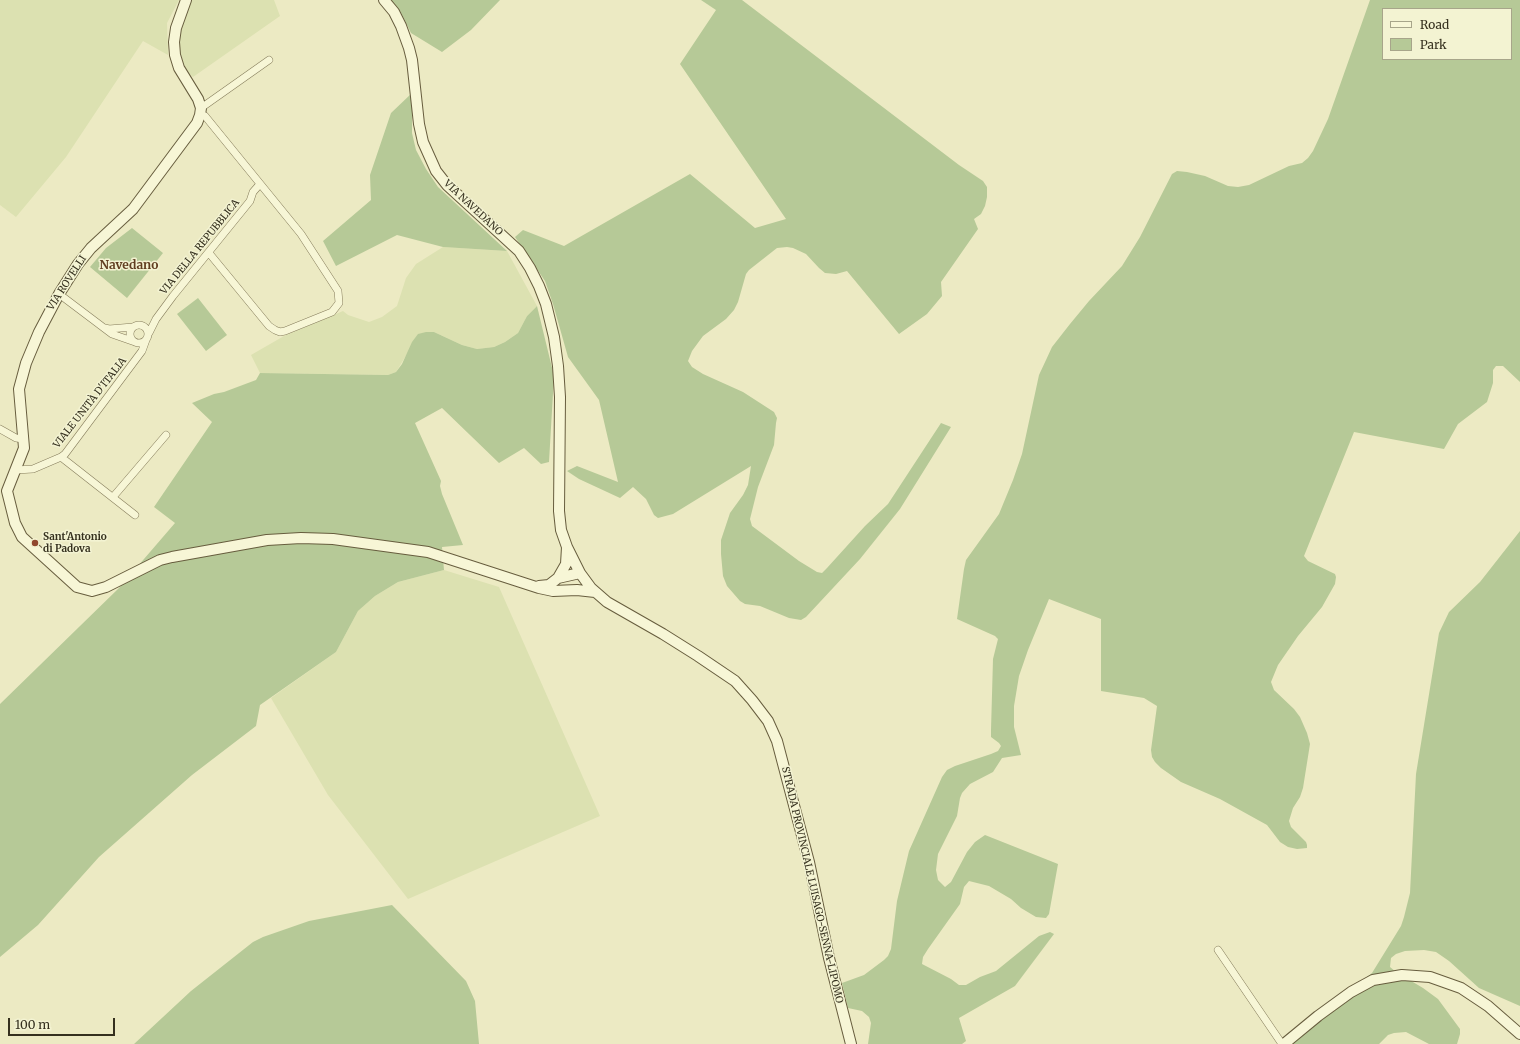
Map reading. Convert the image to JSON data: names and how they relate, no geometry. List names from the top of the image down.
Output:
{
  "streets": {
    "street": [
      "VIA NAVEDANO",
      "VIA DELLA REPUBBLICA",
      "VIA ROVELLI",
      "VIALE UNITÀ D'ITALIA",
      "STRADA PROVINCIALE LUISAGO-SENNA-LIPOMO"
    ]
  },
  "crossings": [
    ["VIA NAVEDANO", "STRADA PROVINCIALE LUISAGO-SENNA-LIPOMO"],
    ["VIA DELLA REPUBBLICA", "VIALE UNITÀ D'ITALIA"],
    ["VIA ROVELLI", "VIALE UNITÀ D'ITALIA"]
  ],
  "districts": ["Navedano"],
  "places": ["Sant'Antonio di Padova"],
  "legend": ["Road", "Park"],
  "scale_bar": "100 m"
}
